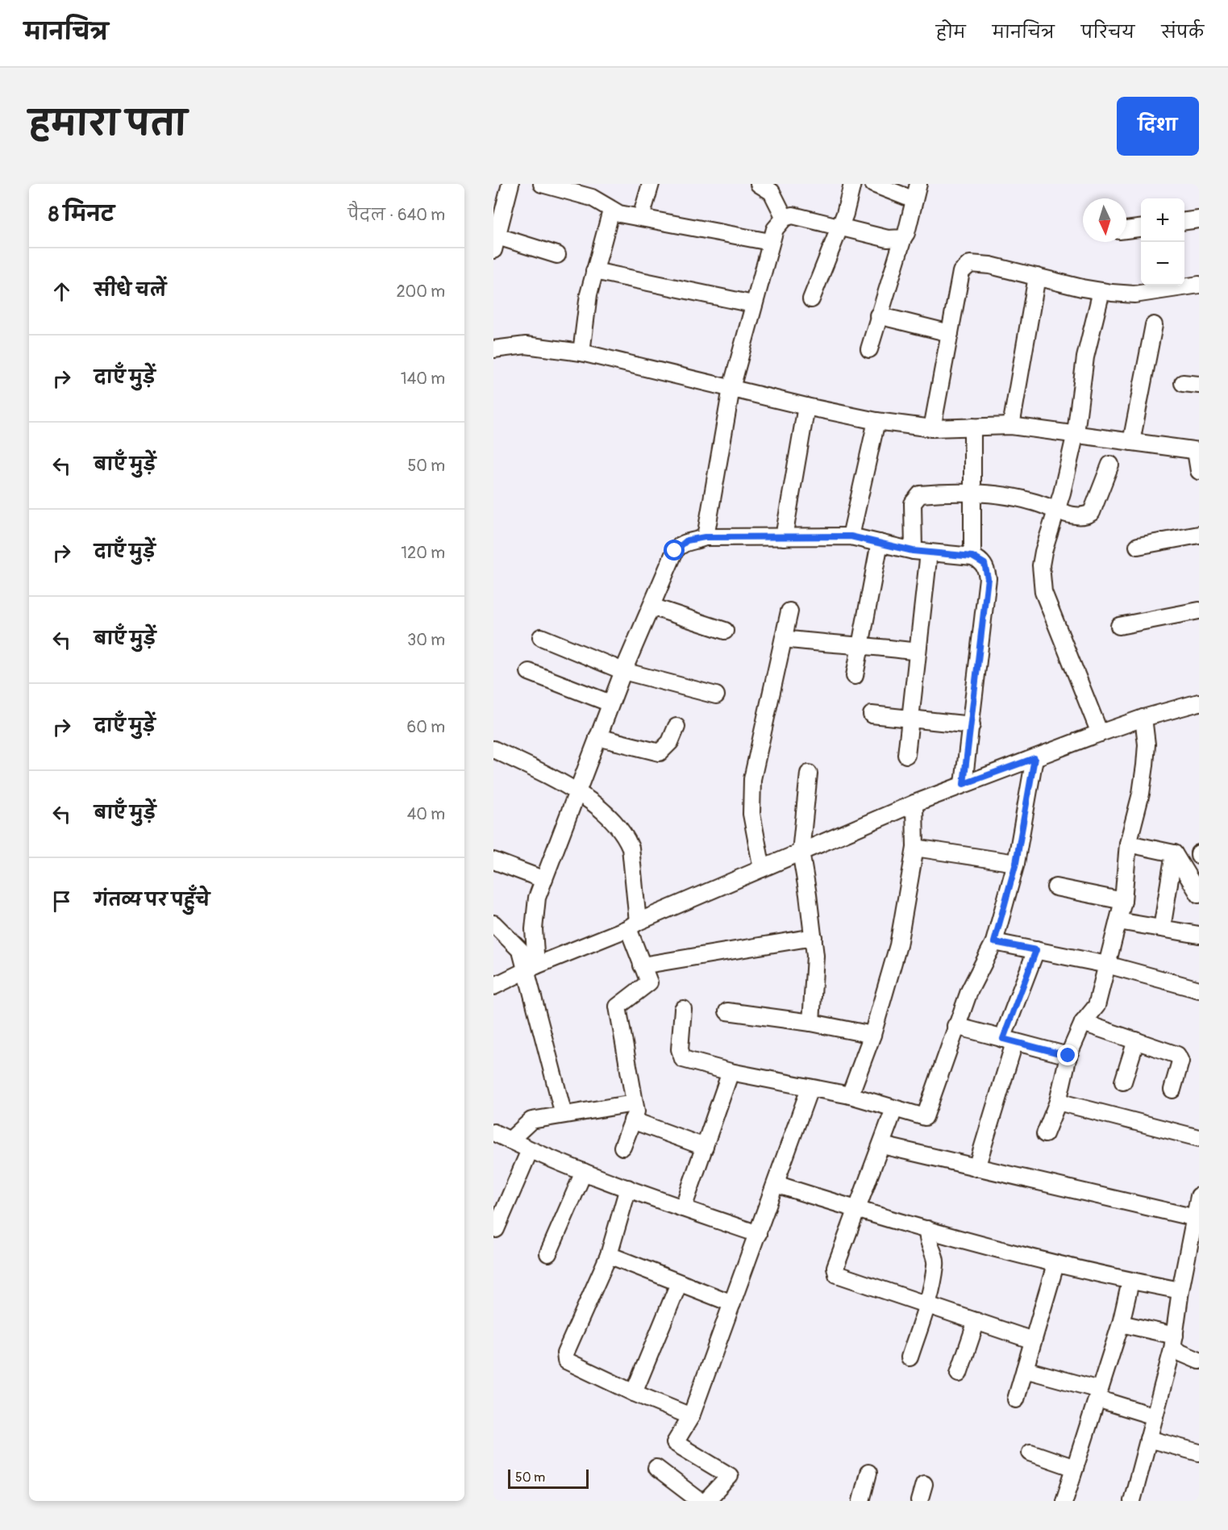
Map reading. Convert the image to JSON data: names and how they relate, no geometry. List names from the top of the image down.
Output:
{
  "scale_bar": "50 m",
  "north": "bottom",
  "page": {
    "header": "मानचित्र",
    "nav": [
      "होम",
      "मानचित्र",
      "परिचय",
      "संपर्क"
    ],
    "title": "हमारा पता",
    "buttons": "दिशा",
    "heading": ["8 मिनट", "पैदल · 640 m"],
    "map_buttons": ["+", "−"],
    "list": [
      ["सीधे चलें", "200 m"],
      ["दाएँ मुड़ें", "140 m"],
      ["बाएँ मुड़ें", "50 m"],
      ["दाएँ मुड़ें", "120 m"],
      ["बाएँ मुड़ें", "30 m"],
      ["दाएँ मुड़ें", "60 m"],
      ["बाएँ मुड़ें", "40 m"],
      "गंतव्य पर पहुँचे"
    ],
    "scale": "50 m"
  }
}
